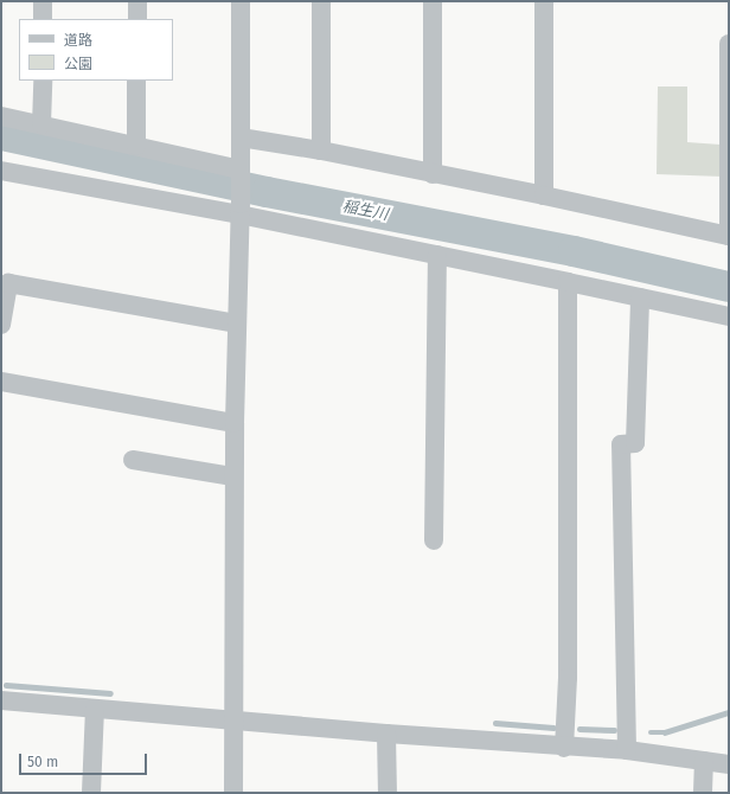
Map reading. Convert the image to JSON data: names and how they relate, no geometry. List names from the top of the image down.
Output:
{
  "water": ["稲生川"],
  "legend": ["道路", "公園"],
  "scale_bar": "50 m"
}
